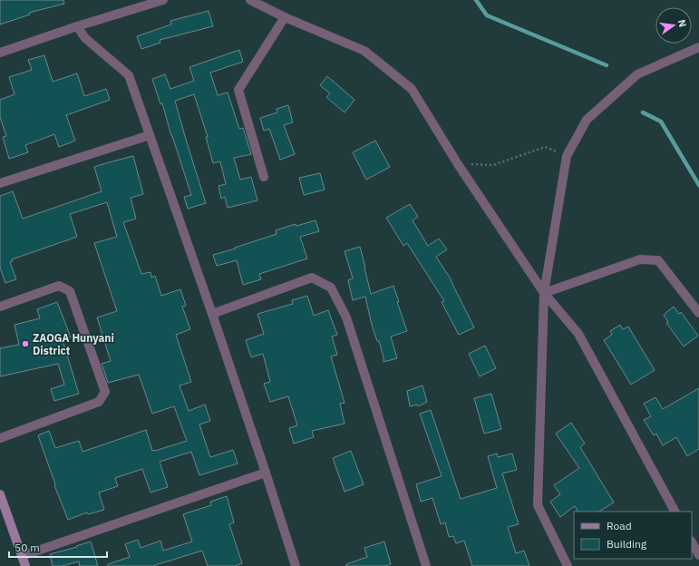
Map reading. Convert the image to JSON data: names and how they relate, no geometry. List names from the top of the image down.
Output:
{
  "places": ["ZAOGA Hunyani District"],
  "legend": ["Road", "Building"],
  "scale_bar": "50 m",
  "north": "right"
}
